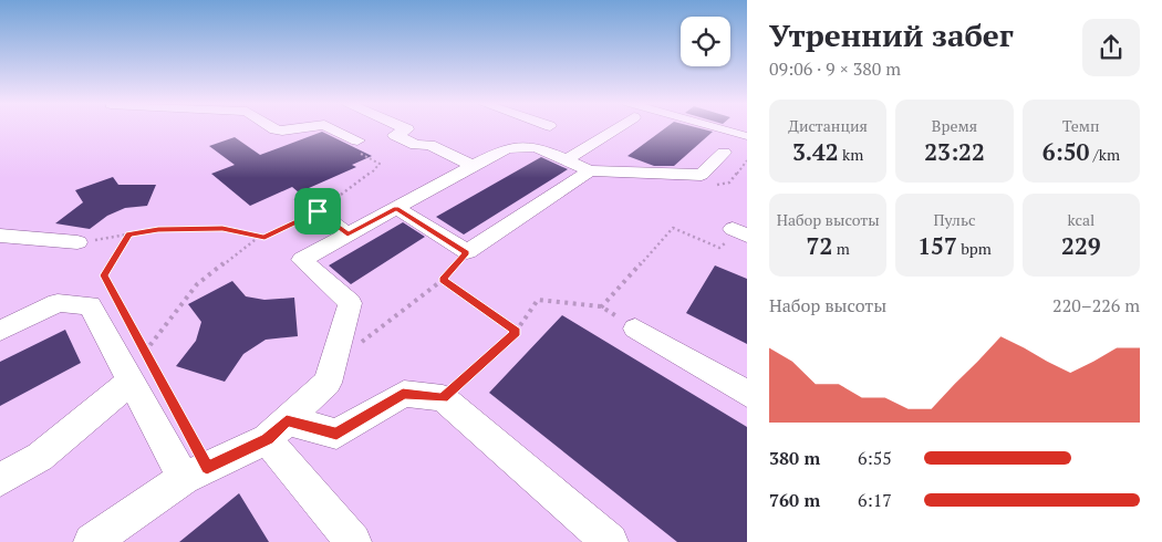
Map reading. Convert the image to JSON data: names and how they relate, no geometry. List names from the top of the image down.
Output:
{
  "page": {
    "heading": ["Утренний забег", "09:06 · 9 × 380 m"],
    "stats": [
      ["Дистанция", "3.42 km"],
      ["Время", "23:22"],
      ["Темп", "6:50 /km"],
      ["Набор высоты", "72 m"],
      ["Пульс", "157 bpm"],
      ["kcal", "229"]
    ],
    "chart": ["Набор высоты", "220–226 m"],
    "list": [
      {
        "name": "380 m",
        "note": "6:55"
      },
      {
        "name": "760 m",
        "note": "6:17"
      }
    ]
  }
}
